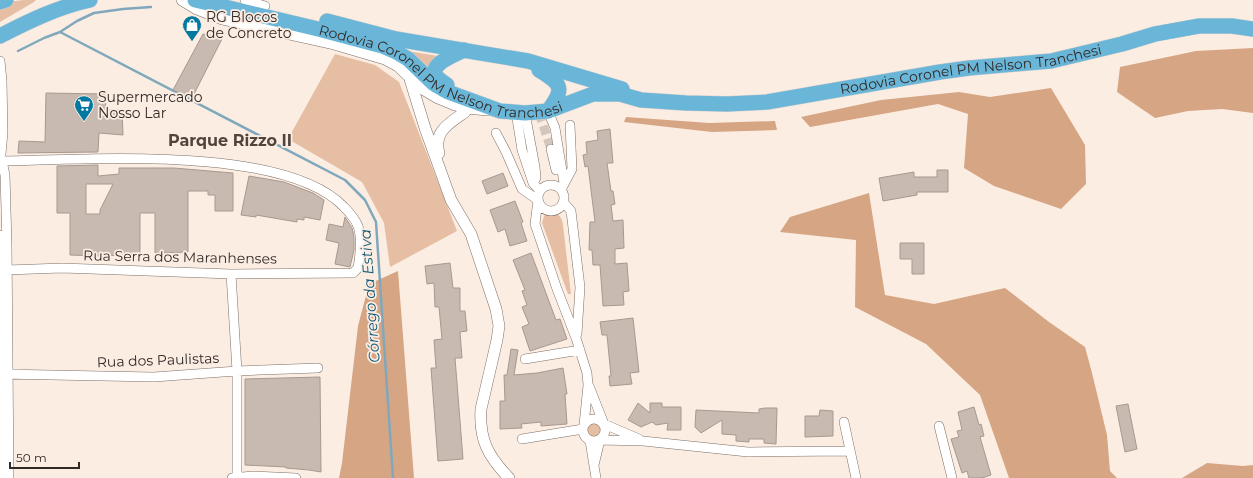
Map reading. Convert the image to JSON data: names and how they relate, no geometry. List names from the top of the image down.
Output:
{
  "streets": {
    "highway": ["Rodovia Coronel PM Nelson Tranchesi"],
    "street": ["Rua Serra dos Maranhenses", "Rua dos Paulistas"]
  },
  "districts": ["Parque Rizzo II"],
  "water": ["Córrego da Estiva"],
  "places": {
    "shop": ["RG Blocos de Concreto"],
    "supermarket": ["Supermercado Nosso Lar"]
  },
  "scale_bar": "50 m"
}
